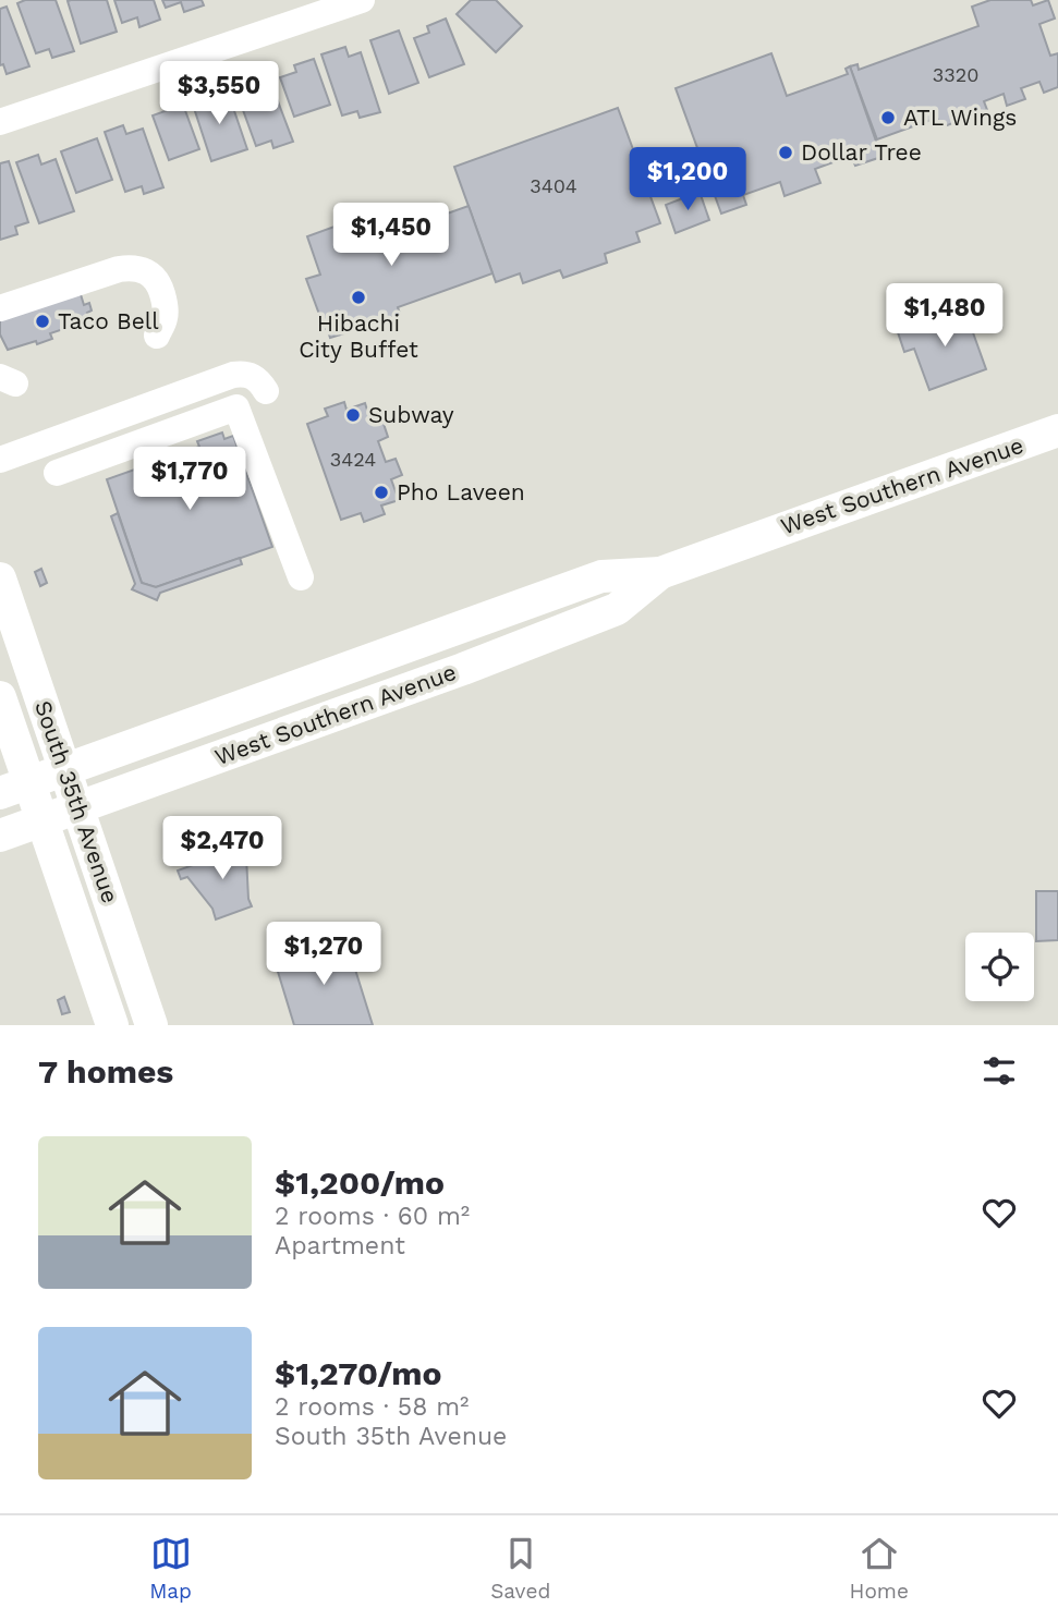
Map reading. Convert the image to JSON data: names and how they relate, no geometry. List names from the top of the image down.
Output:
{
  "streets": {
    "main road": ["West Southern Avenue", "South 35th Avenue"]
  },
  "crossings": [
    ["West Southern Avenue", "South 35th Avenue"]
  ],
  "places": [
    "ATL Wings",
    "Dollar Tree",
    "Hibachi City Buffet",
    "Taco Bell",
    "Subway",
    "Pho Laveen"
  ],
  "house_numbers": ["3320", "3404", "3424"],
  "page": {
    "price": [
      "$3,550",
      "$1,200",
      "$1,450",
      "$1,480",
      "$1,770",
      "$2,470",
      "$1,270"
    ],
    "heading": "7 homes",
    "list": [
      {
        "name": "$1,200/mo",
        "note": "2 rooms · 60 m² · Apartment"
      },
      {
        "name": "$1,270/mo",
        "note": "2 rooms · 58 m² · South 35th Avenue"
      }
    ],
    "tabs": ["Map", "Saved", "Home"]
  }
}
